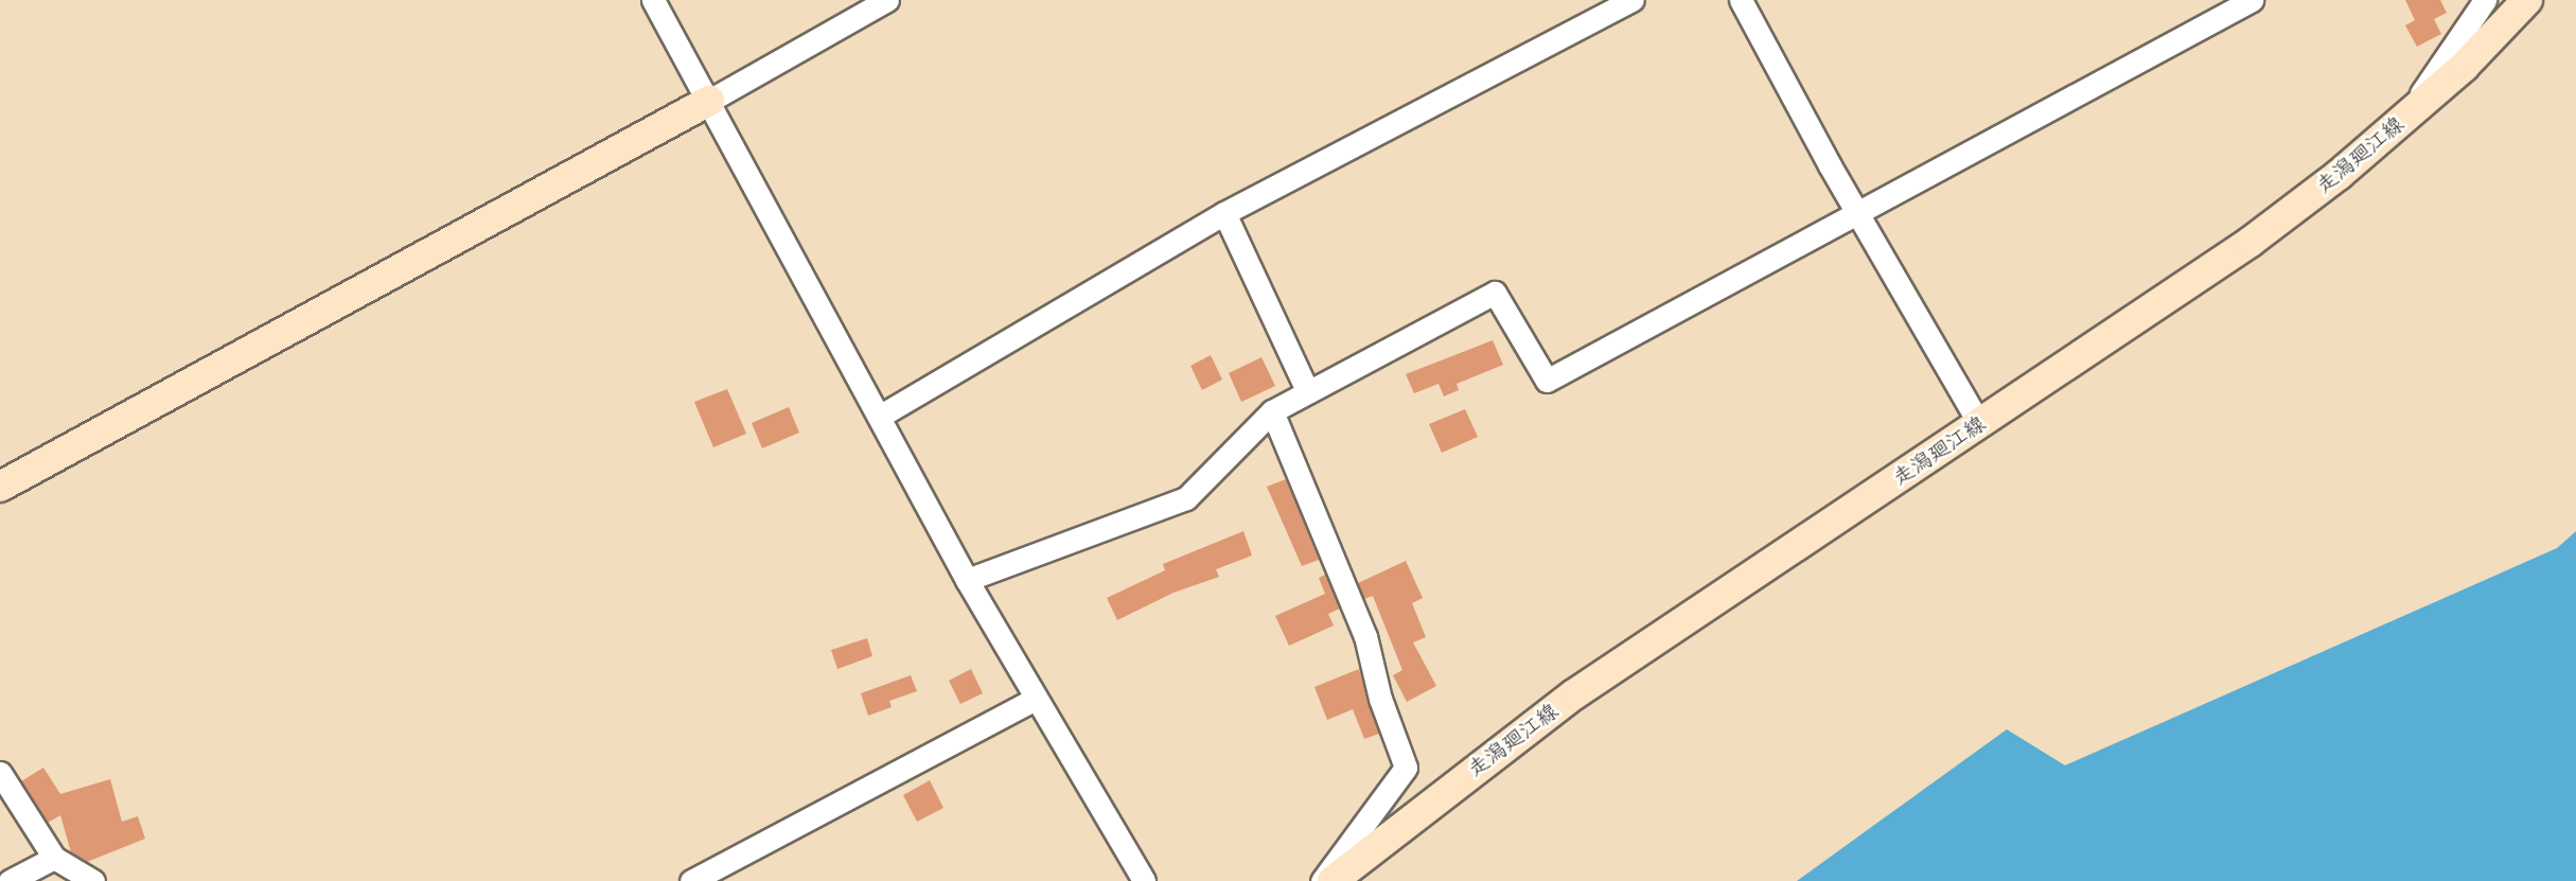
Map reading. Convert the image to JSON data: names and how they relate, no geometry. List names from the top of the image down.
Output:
{
  "streets": {
    "main road": ["走潟廻江線"]
  }
}
